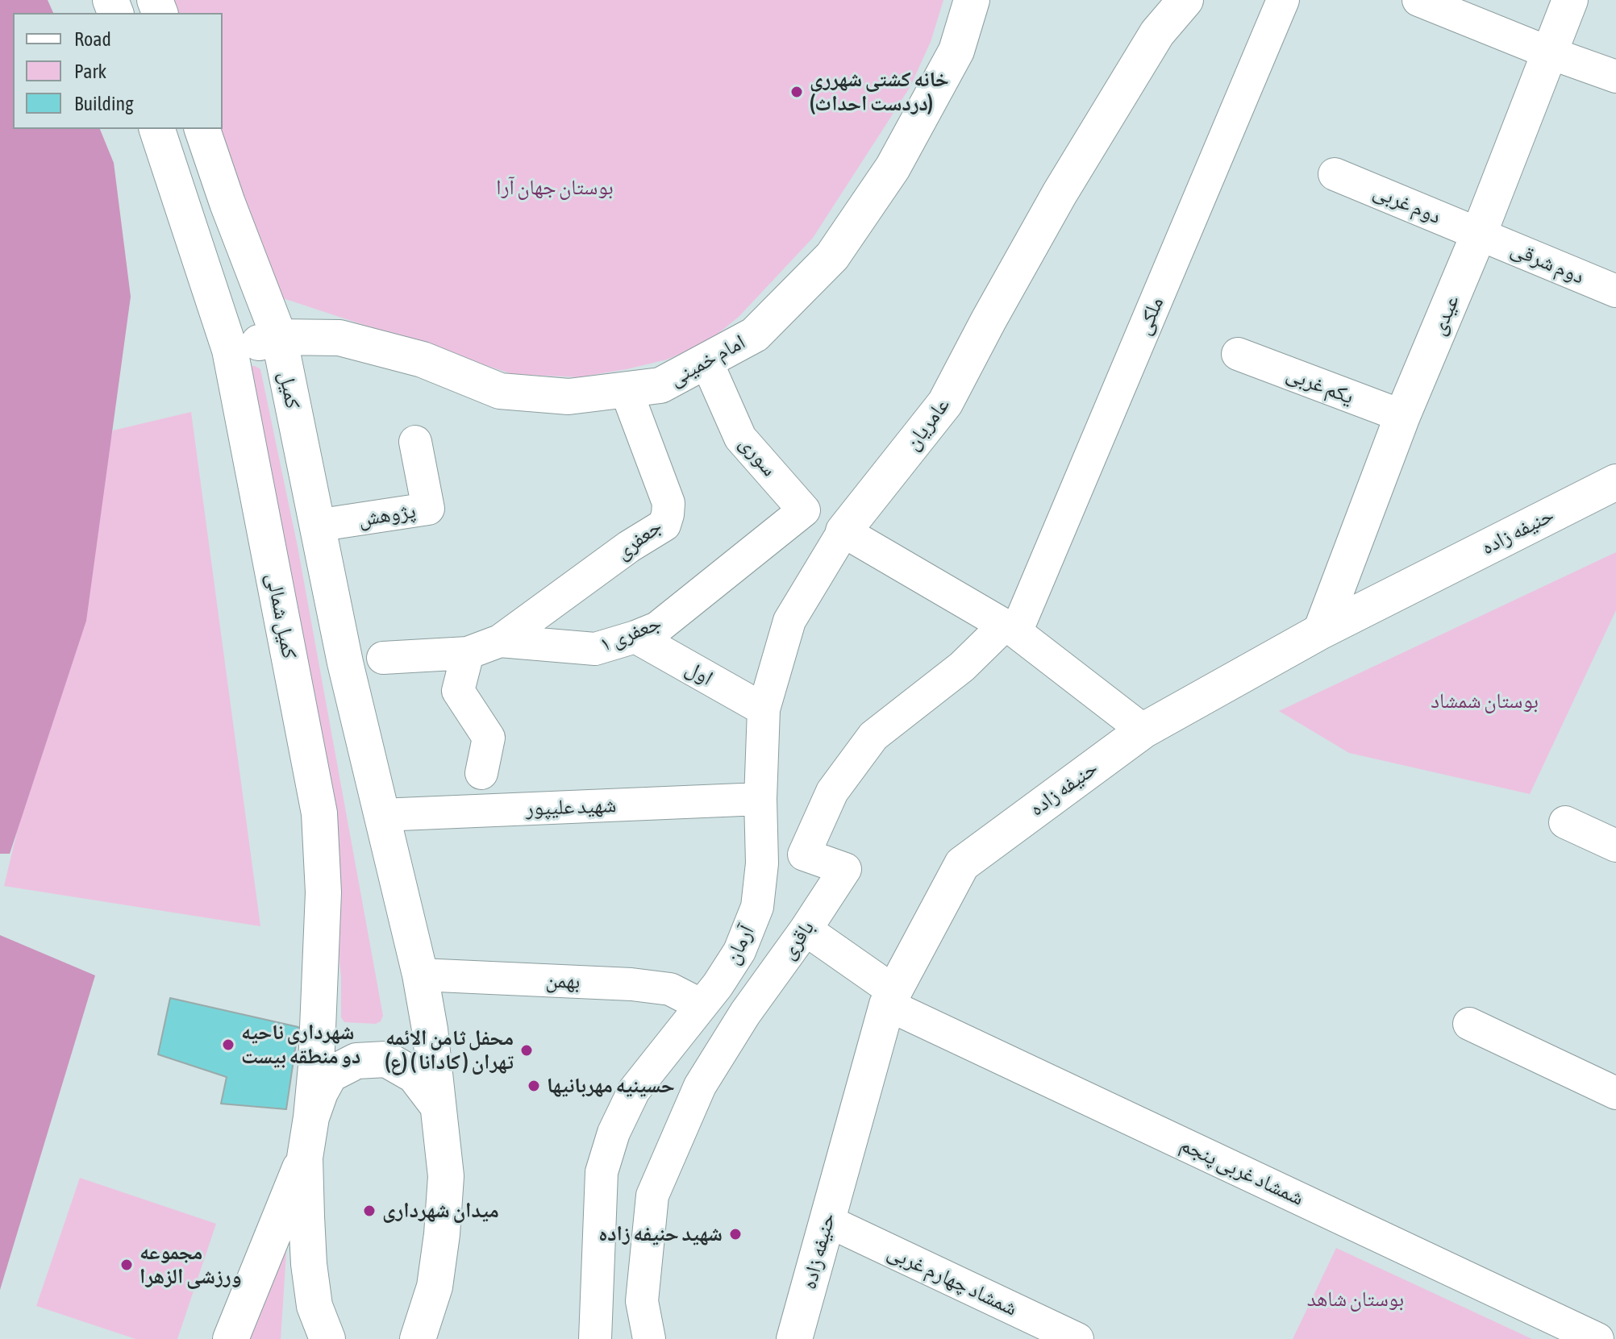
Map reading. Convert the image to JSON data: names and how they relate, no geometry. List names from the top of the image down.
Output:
{
  "streets": {
    "main road": [
      "عیدی",
      "امام خمینی",
      "کمیل",
      "عامریان",
      "حنیفه زاده",
      "کمیل شمالی"
    ],
    "street": [
      "دوم غربی",
      "دوم شرقی",
      "ملکی",
      "یکم غربی",
      "سوری",
      "پژوهش",
      "جعفری",
      "جعفری ۱",
      "اول",
      "شهید علیپور",
      "باقری",
      "آرمان",
      "بهمن",
      "شمشاد غربی پنجم",
      "شمشاد چهارم غربی"
    ]
  },
  "crossings": [
    ["دوم غربی", "دوم شرقی"],
    ["دوم غربی", "عیدی"],
    ["دوم شرقی", "عیدی"],
    ["عیدی", "یکم غربی"],
    ["عیدی", "حنیفه زاده"],
    ["ملکی", "باقری"],
    ["امام خمینی", "کمیل"],
    ["امام خمینی", "سوری"],
    ["امام خمینی", "جعفری"],
    ["امام خمینی", "کمیل شمالی"],
    ["کمیل", "پژوهش"],
    ["کمیل", "شهید علیپور"],
    ["عامریان", "آرمان"],
    ["سوری", "جعفری ۱"],
    ["حنیفه زاده", "شمشاد غربی پنجم"],
    ["حنیفه زاده", "شمشاد چهارم غربی"],
    ["جعفری", "جعفری ۱"],
    ["جعفری ۱", "اول"],
    ["اول", "آرمان"],
    ["شهید علیپور", "آرمان"],
    ["آرمان", "بهمن"]
  ],
  "parks": ["بوستان جهان آرا", "بوستان شمشاد", "بوستان شاهد"],
  "places": [
    "خانه کشتی شهرری (دردست احداث)",
    "شهرداری ناحیه دو منطقه بیست",
    "محفل ثامن الائمه (ع) تهران ( کادانا )",
    "حسینیه مهربانیها",
    "میدان شهرداری",
    "شهید حنیفه زاده",
    "مجموعه ورزشی الزهرا"
  ],
  "legend": ["Road", "Park", "Building"]
}
